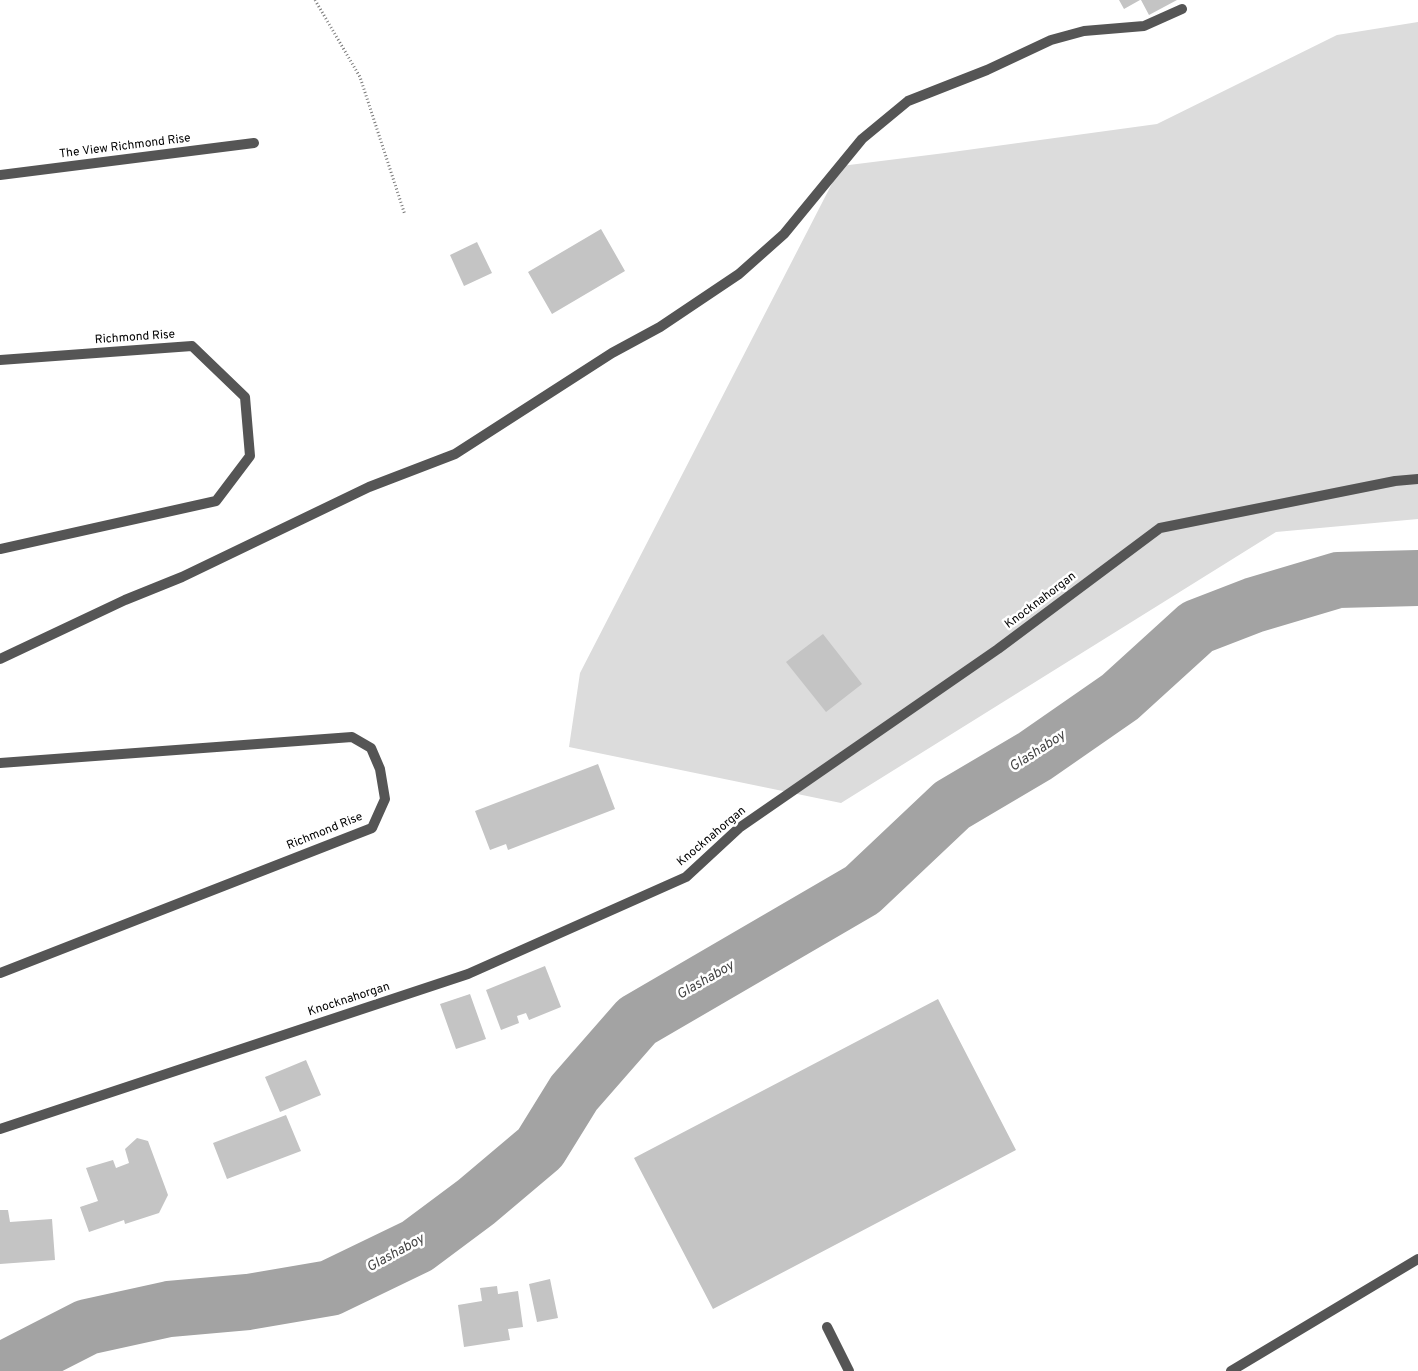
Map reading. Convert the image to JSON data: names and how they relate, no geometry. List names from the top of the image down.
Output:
{
  "streets": {
    "street": ["The View Richmond Rise", "Richmond Rise", "Knocknahorgan"]
  },
  "water": ["Glashaboy"]
}
